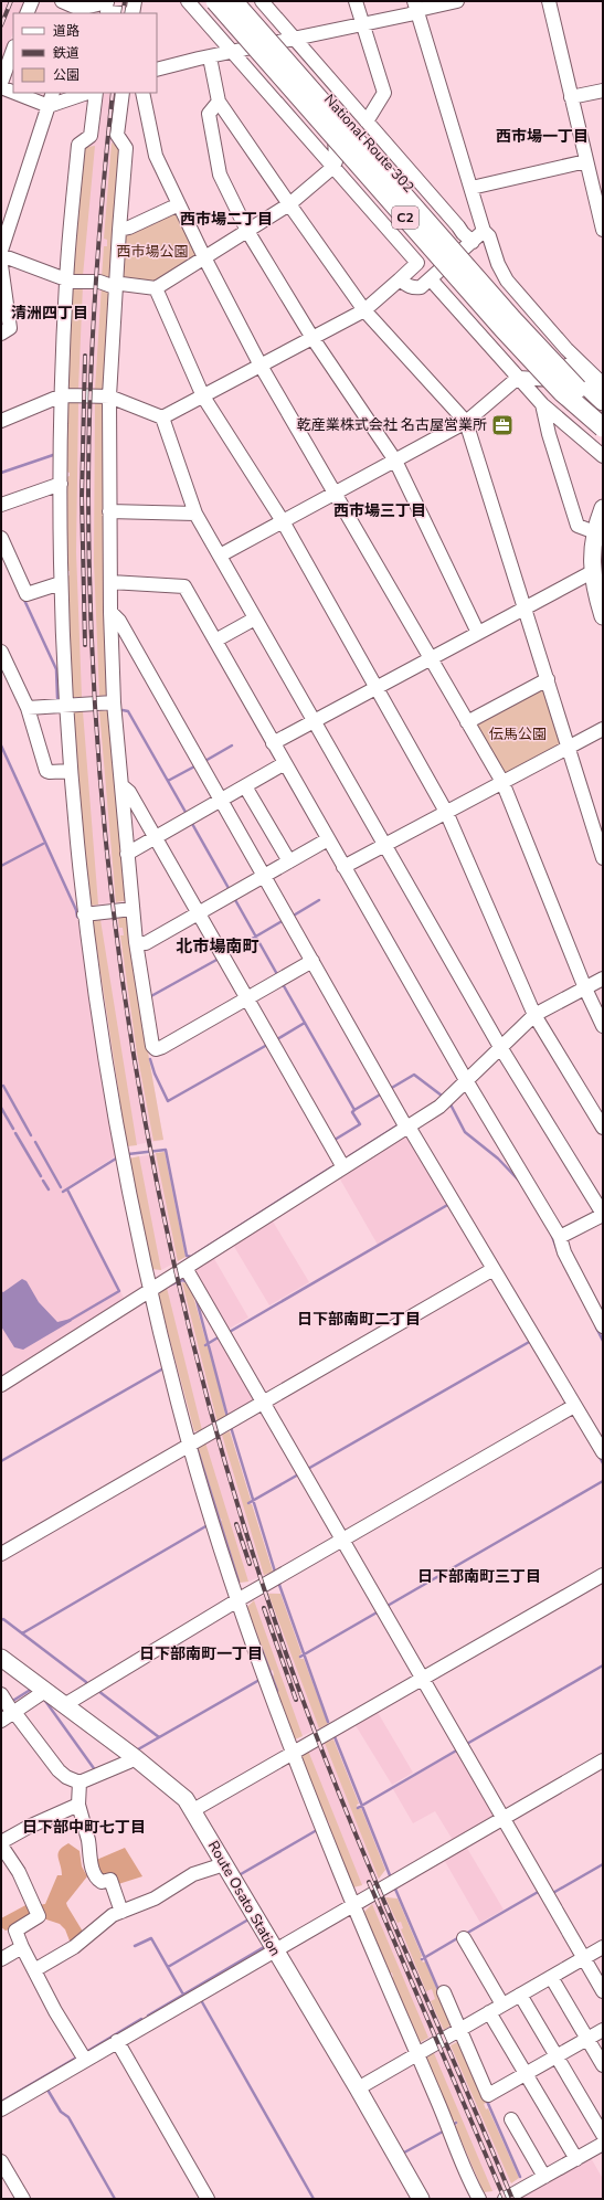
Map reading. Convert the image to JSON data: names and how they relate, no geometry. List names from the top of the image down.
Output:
{
  "streets": {
    "highway": ["National Route 302", "C2"],
    "main road": ["Route Osato Station"]
  },
  "districts": [
    "西市場一丁目",
    "西市場二丁目",
    "清洲四丁目",
    "西市場三丁目",
    "北市場南町",
    "日下部南町二丁目",
    "日下部南町三丁目",
    "日下部南町一丁目",
    "日下部中町七丁目"
  ],
  "parks": ["西市場公園", "伝馬公園"],
  "places": {
    "office": ["乾産業株式会社 名古屋営業所"]
  },
  "legend": ["道路", "鉄道", "公園"]
}
